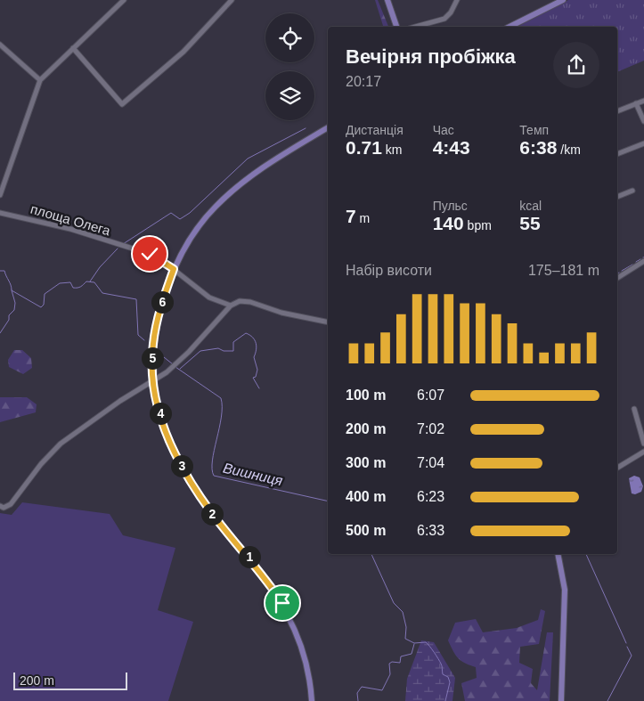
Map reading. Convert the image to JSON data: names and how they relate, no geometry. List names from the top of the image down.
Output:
{
  "streets": {
    "street": ["площа Олега"]
  },
  "water": ["Вишниця"],
  "scale_bar": "200 m",
  "page": {
    "heading": ["Вечірня пробіжка", "20:17"],
    "stats": [
      ["Дистанція", "0.71 km"],
      ["Час", "4:43"],
      ["Темп", "6:38 /km"],
      ["7 m"],
      ["Пульс", "140 bpm"],
      ["kcal", "55"]
    ],
    "chart": ["Набір висоти", "175–181 m"],
    "pins": [
      "6",
      "5",
      "4",
      "3",
      "2",
      "1"
    ],
    "list": [
      {
        "name": "100 m",
        "note": "6:07"
      },
      {
        "name": "200 m",
        "note": "7:02"
      },
      {
        "name": "300 m",
        "note": "7:04"
      },
      {
        "name": "400 m",
        "note": "6:23"
      },
      {
        "name": "500 m",
        "note": "6:33"
      }
    ],
    "scale": "200 m"
  }
}
